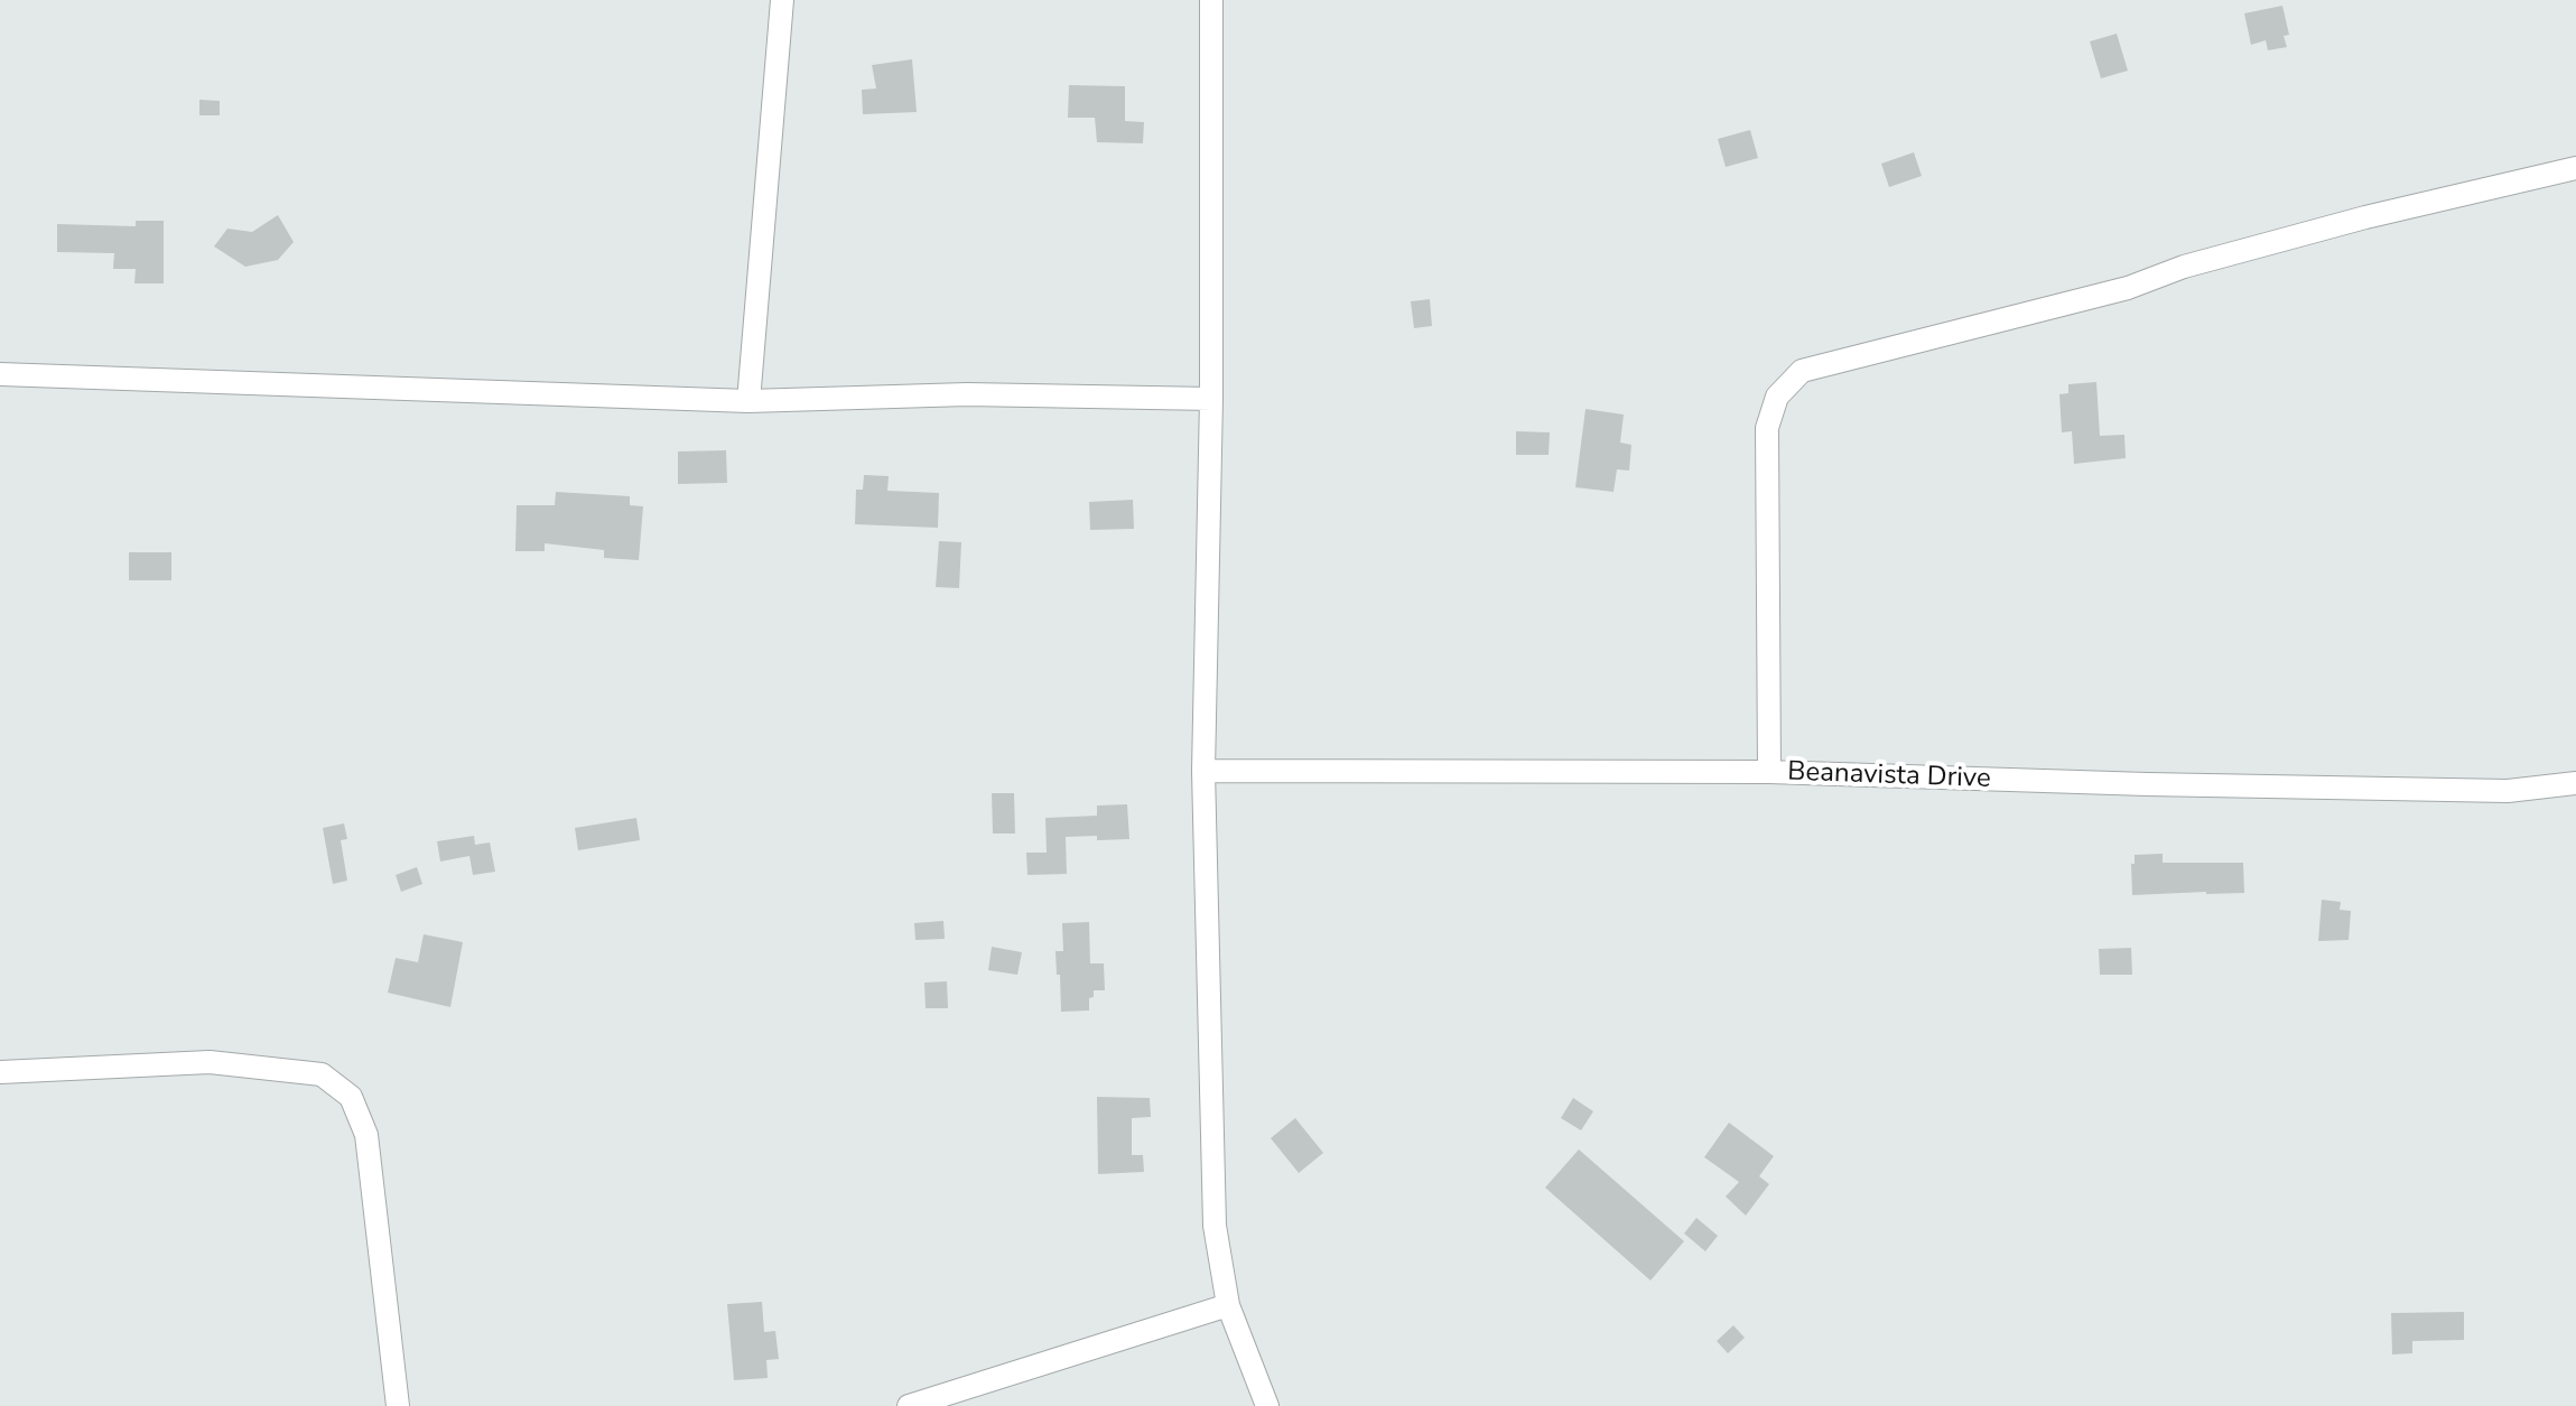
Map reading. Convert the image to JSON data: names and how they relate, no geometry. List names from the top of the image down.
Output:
{
  "streets": {
    "street": ["Beanavista Drive"]
  }
}
